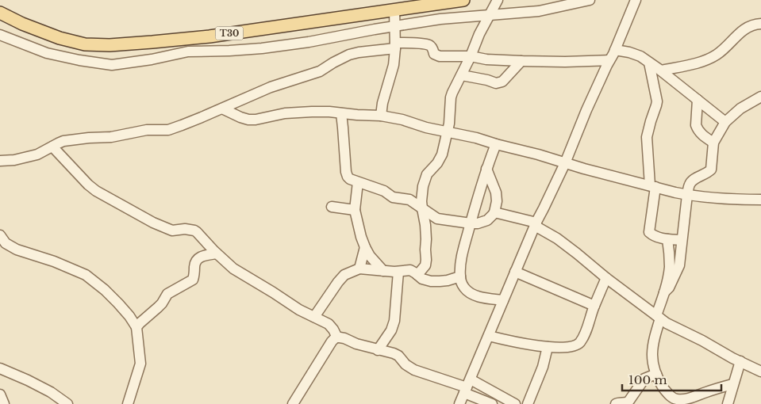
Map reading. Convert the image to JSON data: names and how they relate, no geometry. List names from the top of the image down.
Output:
{
  "streets": {
    "main road": ["T30"]
  },
  "scale_bar": "100 m"
}
